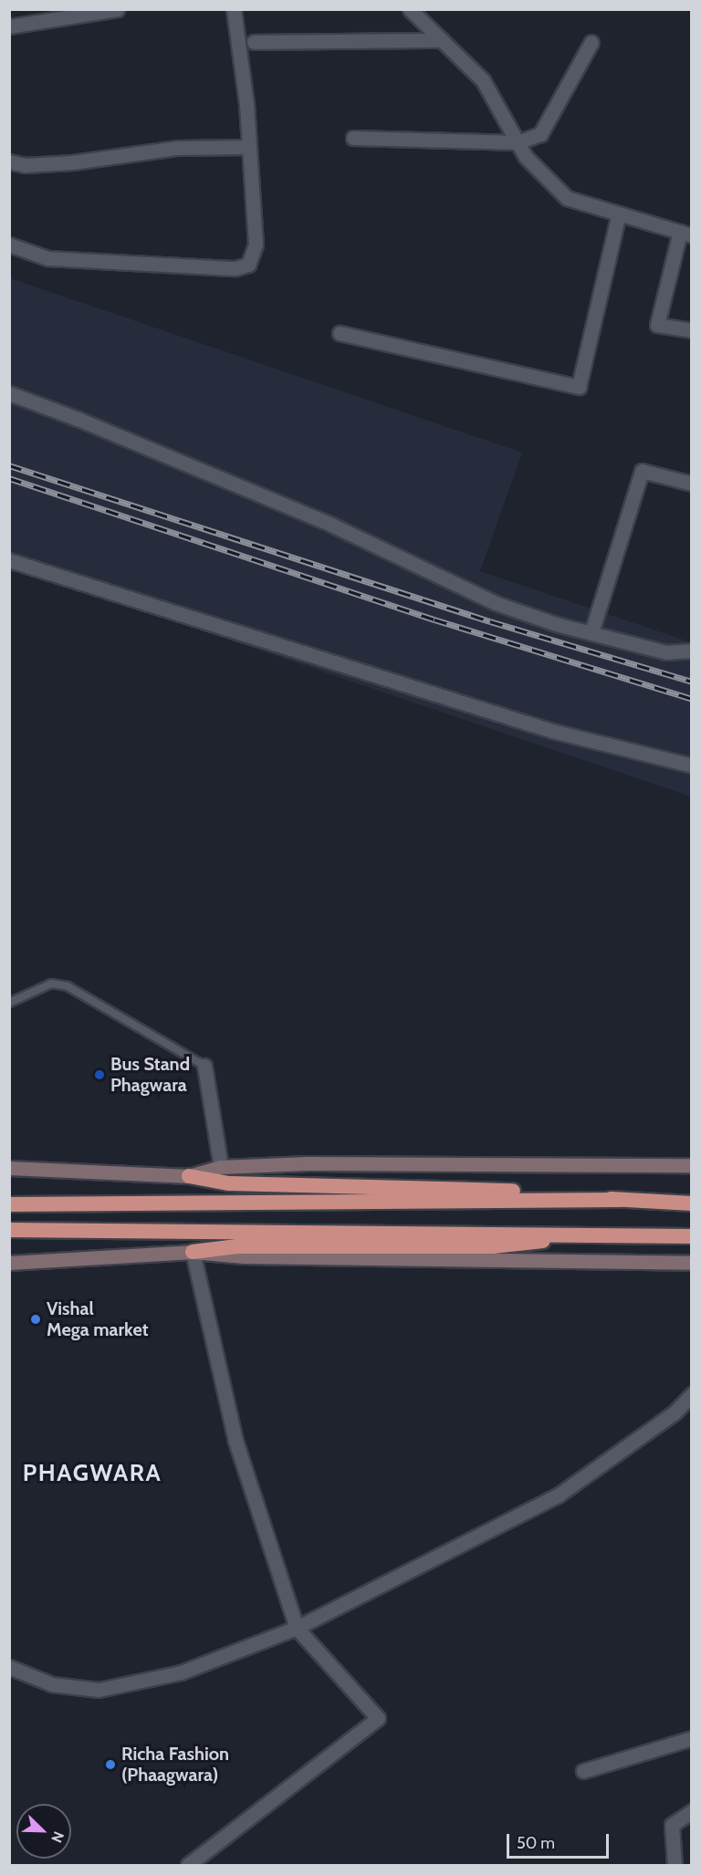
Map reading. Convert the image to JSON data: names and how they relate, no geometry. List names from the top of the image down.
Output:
{
  "districts": ["PHAGWARA"],
  "places": ["Bus Stand Phagwara", "Vishal Mega market", "Richa Fashion (Phaagwara)"],
  "scale_bar": "50 m",
  "north": "bottom right"
}
